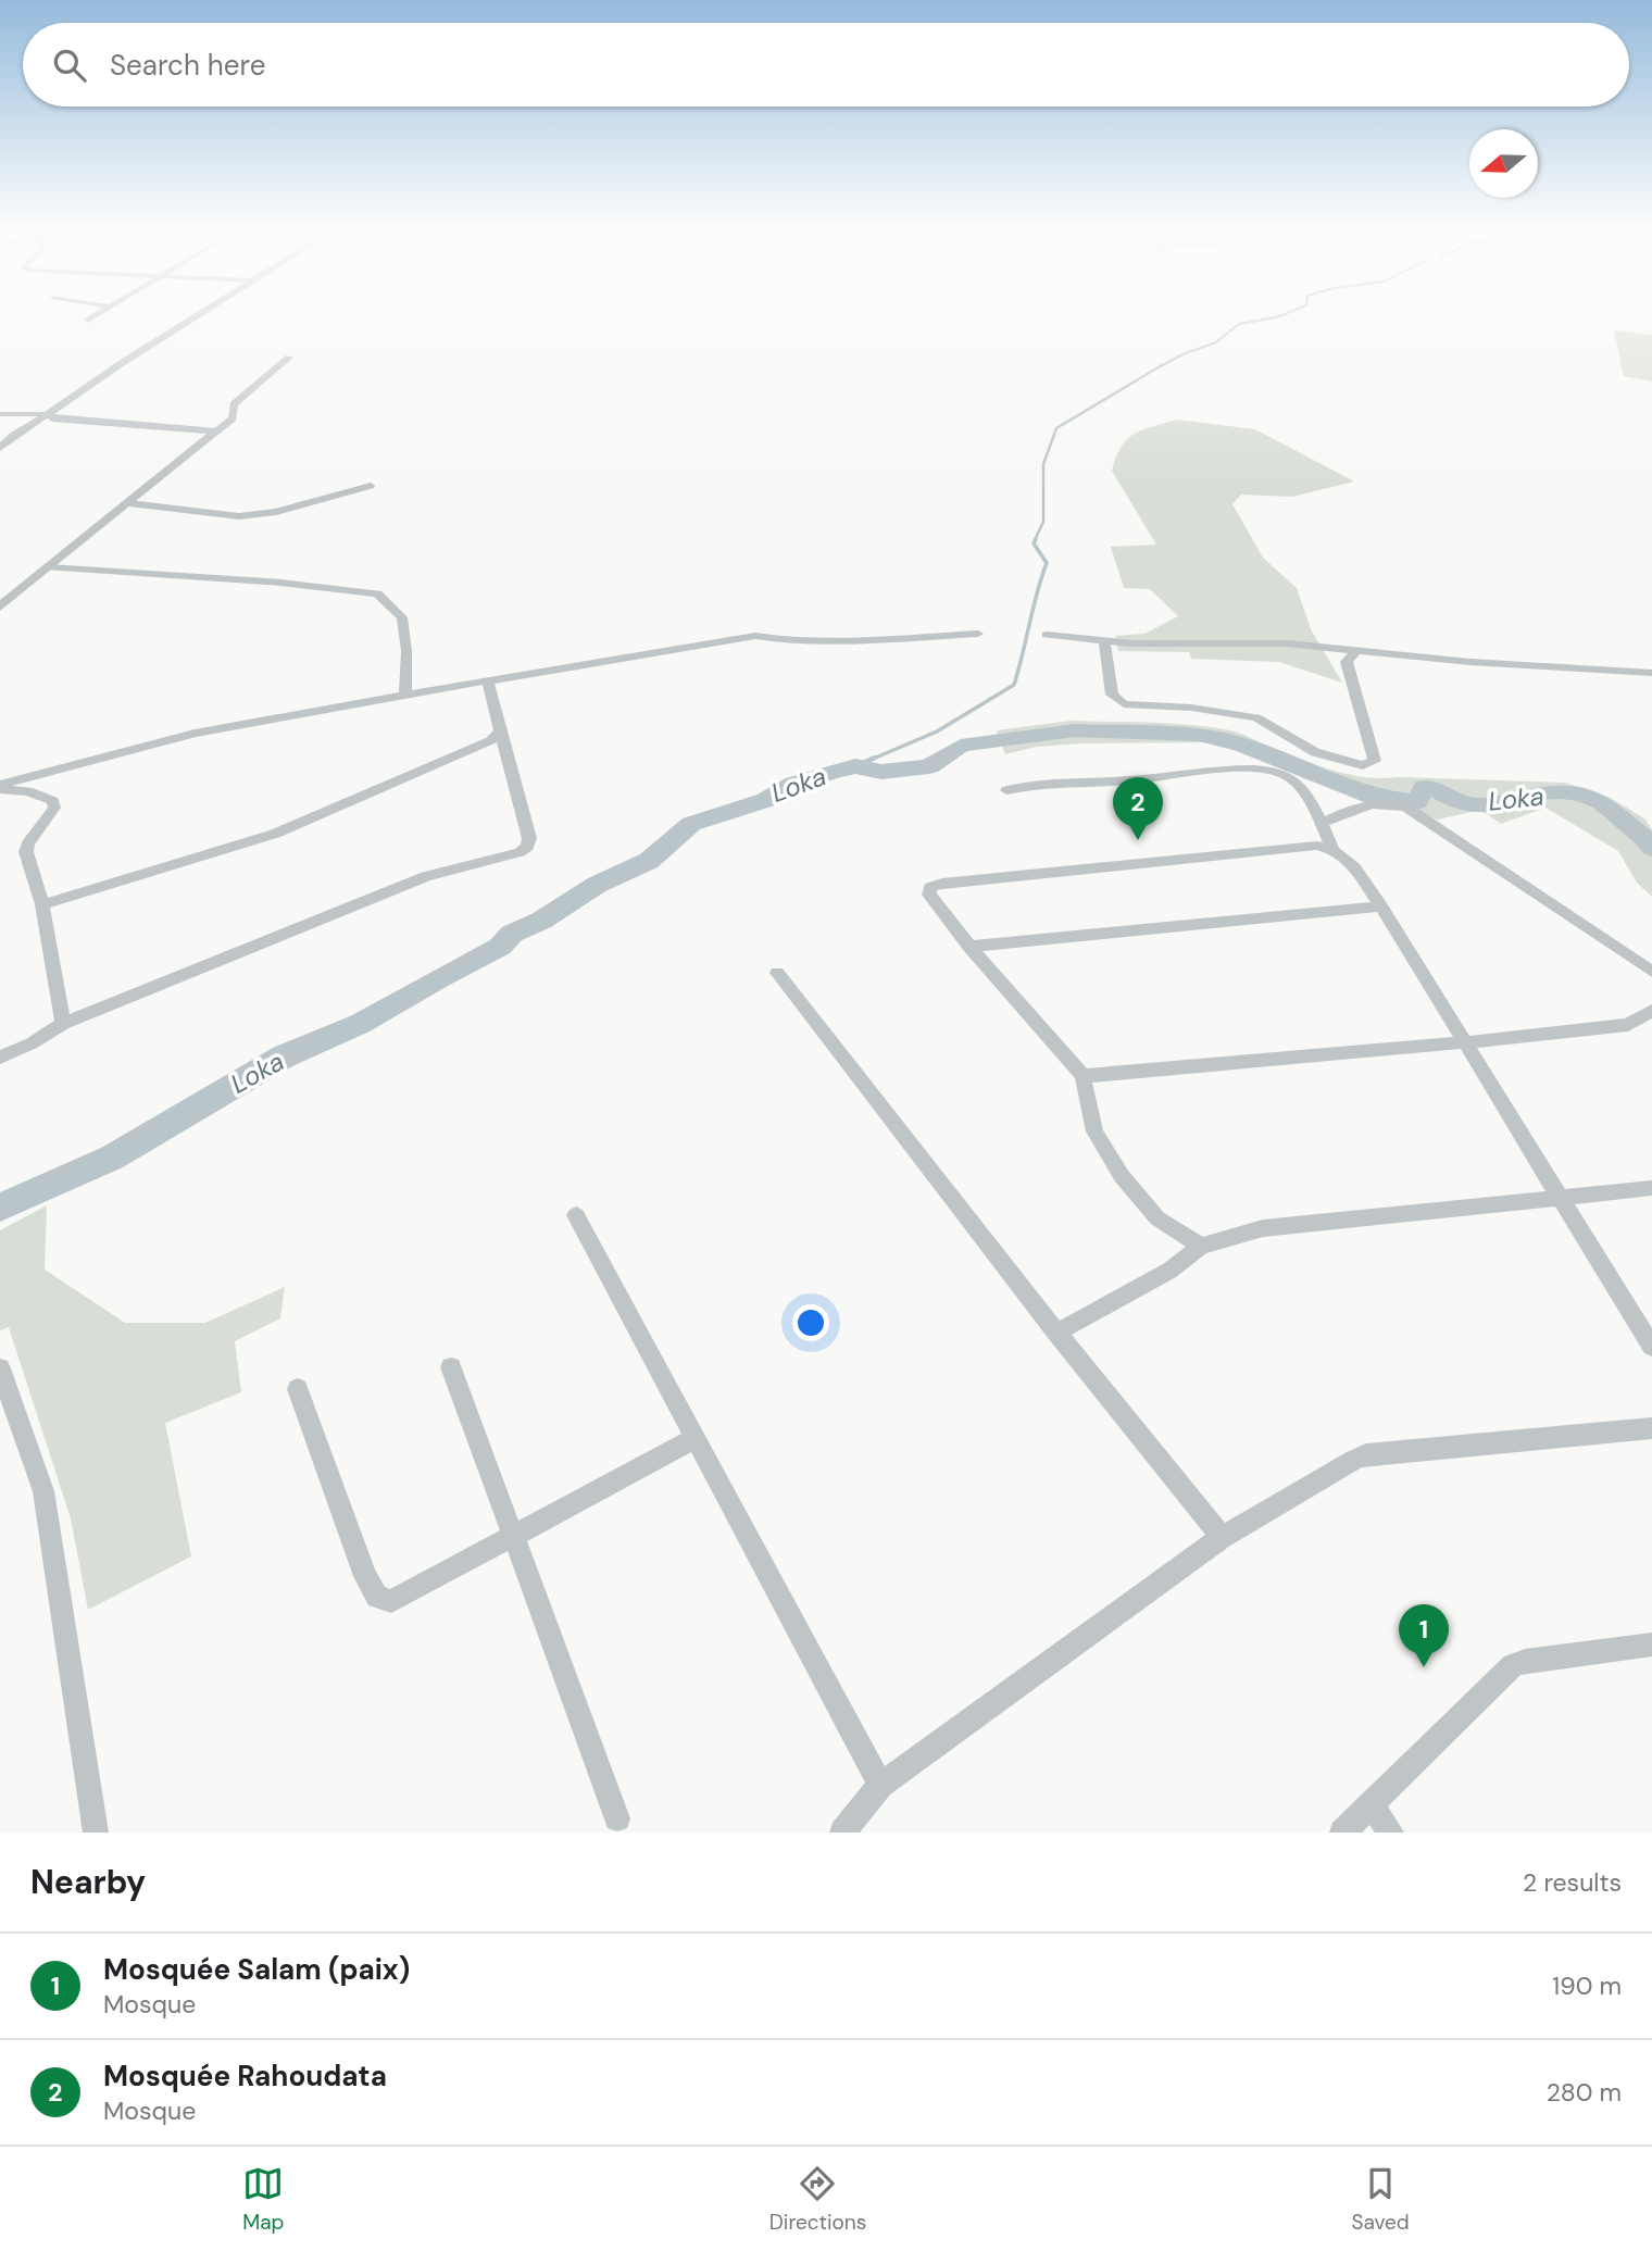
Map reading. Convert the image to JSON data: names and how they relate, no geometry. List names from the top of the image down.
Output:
{
  "water": ["Loka"],
  "north": "left",
  "page": {
    "search": "Search here",
    "pins": ["2", "1"],
    "heading": ["Nearby", "2 results"],
    "list": [
      {
        "mark": "1",
        "name": "Mosquée Salam (paix)",
        "note": "Mosque",
        "value": "190 m"
      },
      {
        "mark": "2",
        "name": "Mosquée Rahoudata",
        "note": "Mosque",
        "value": "280 m"
      }
    ],
    "nav": ["Map", "Directions", "Saved"]
  }
}
